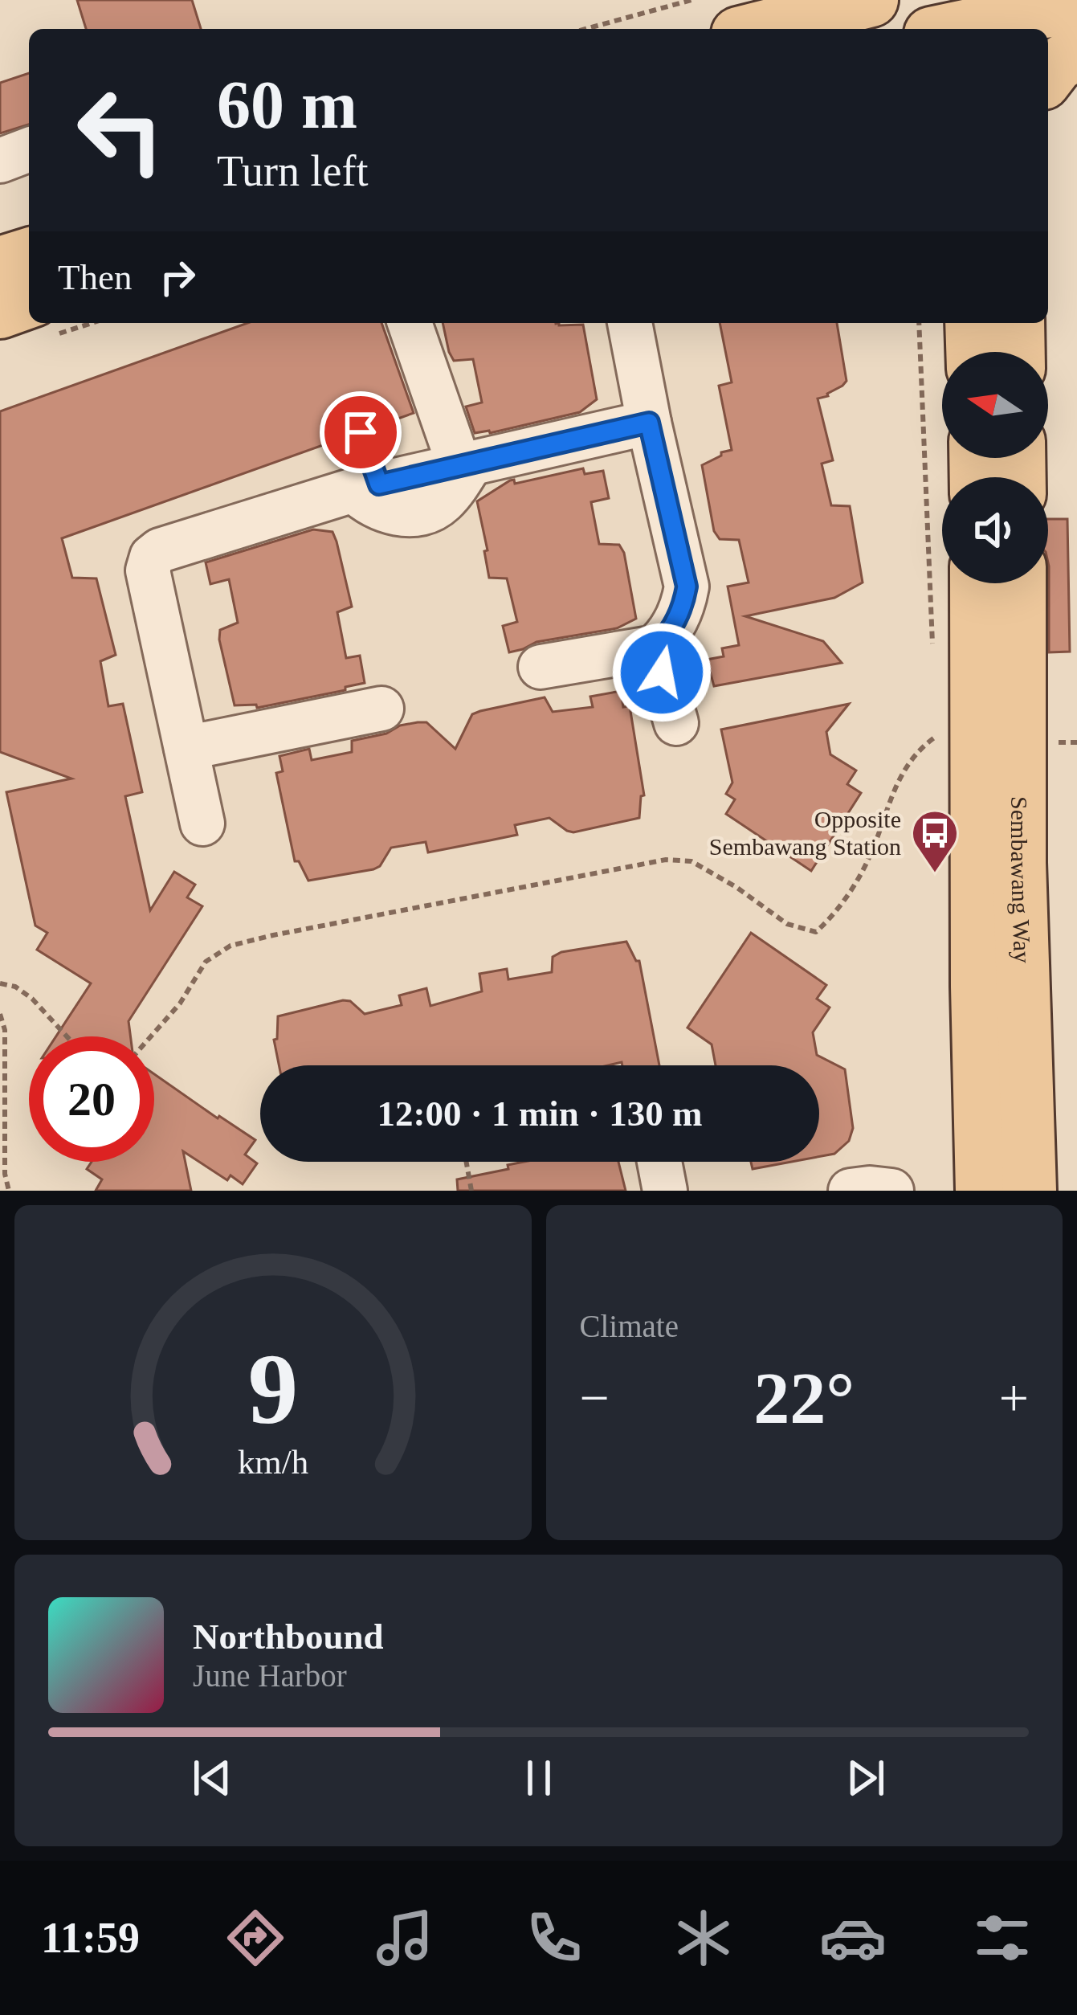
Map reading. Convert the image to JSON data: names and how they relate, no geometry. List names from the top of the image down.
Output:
{
  "streets": {
    "main road": ["Sembawang Way"]
  },
  "places": {
    "bus stop": ["Opposite Sembawang Station"]
  },
  "north": "left",
  "page": {
    "turn": ["60 m", "Turn left"],
    "then": "Then",
    "limit": "20",
    "trip": "12:00 · 1 min · 130 m",
    "tile": "Climate",
    "heat": ["−", "22°", "+"],
    "song": ["Northbound", "June Harbor"],
    "tabs": "11:59",
    "gauge": ["9", "km/h"]
  }
}
